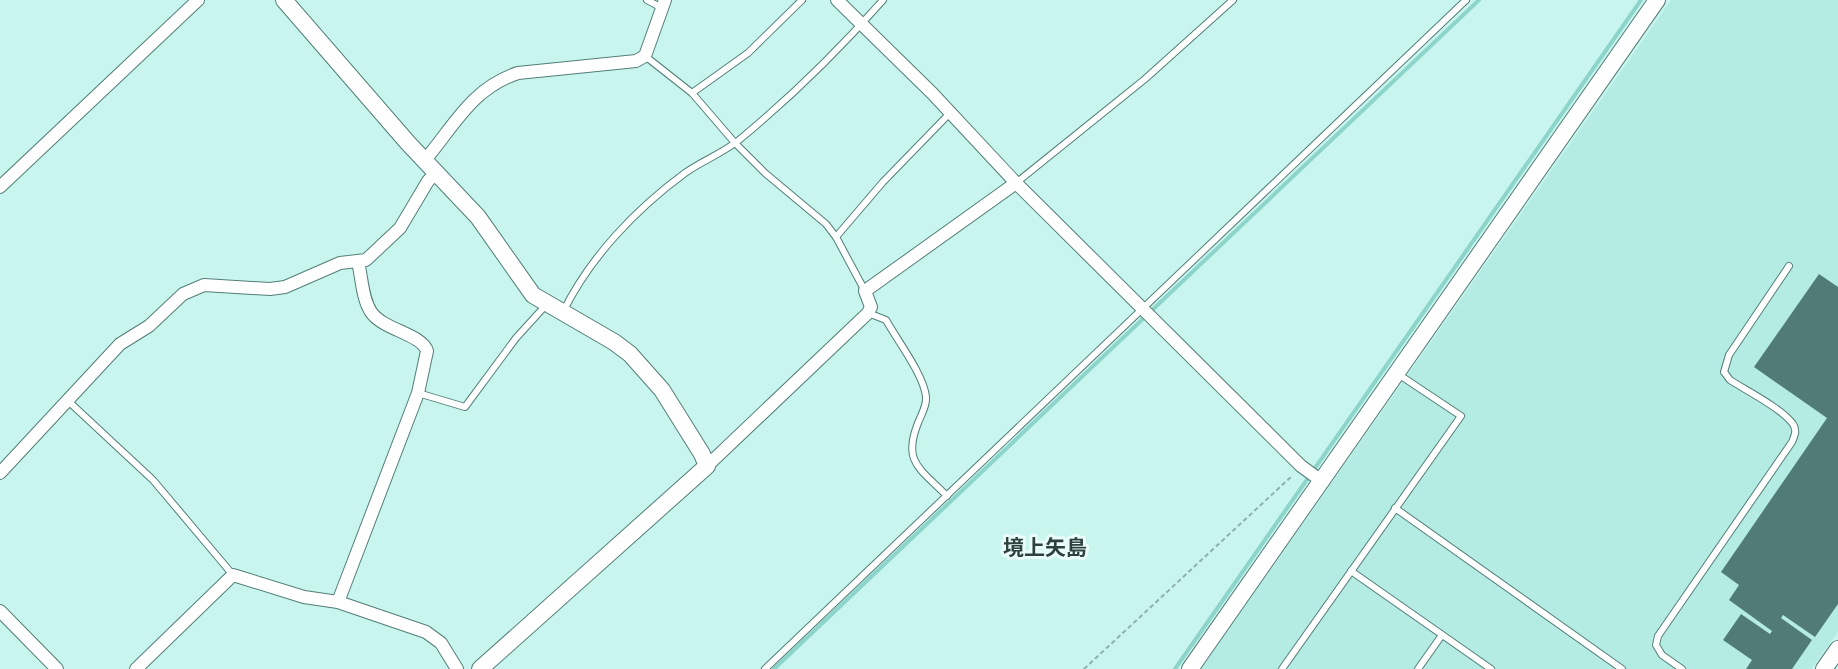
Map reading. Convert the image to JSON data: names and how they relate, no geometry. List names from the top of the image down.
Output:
{
  "districts": ["境上矢島"]
}
